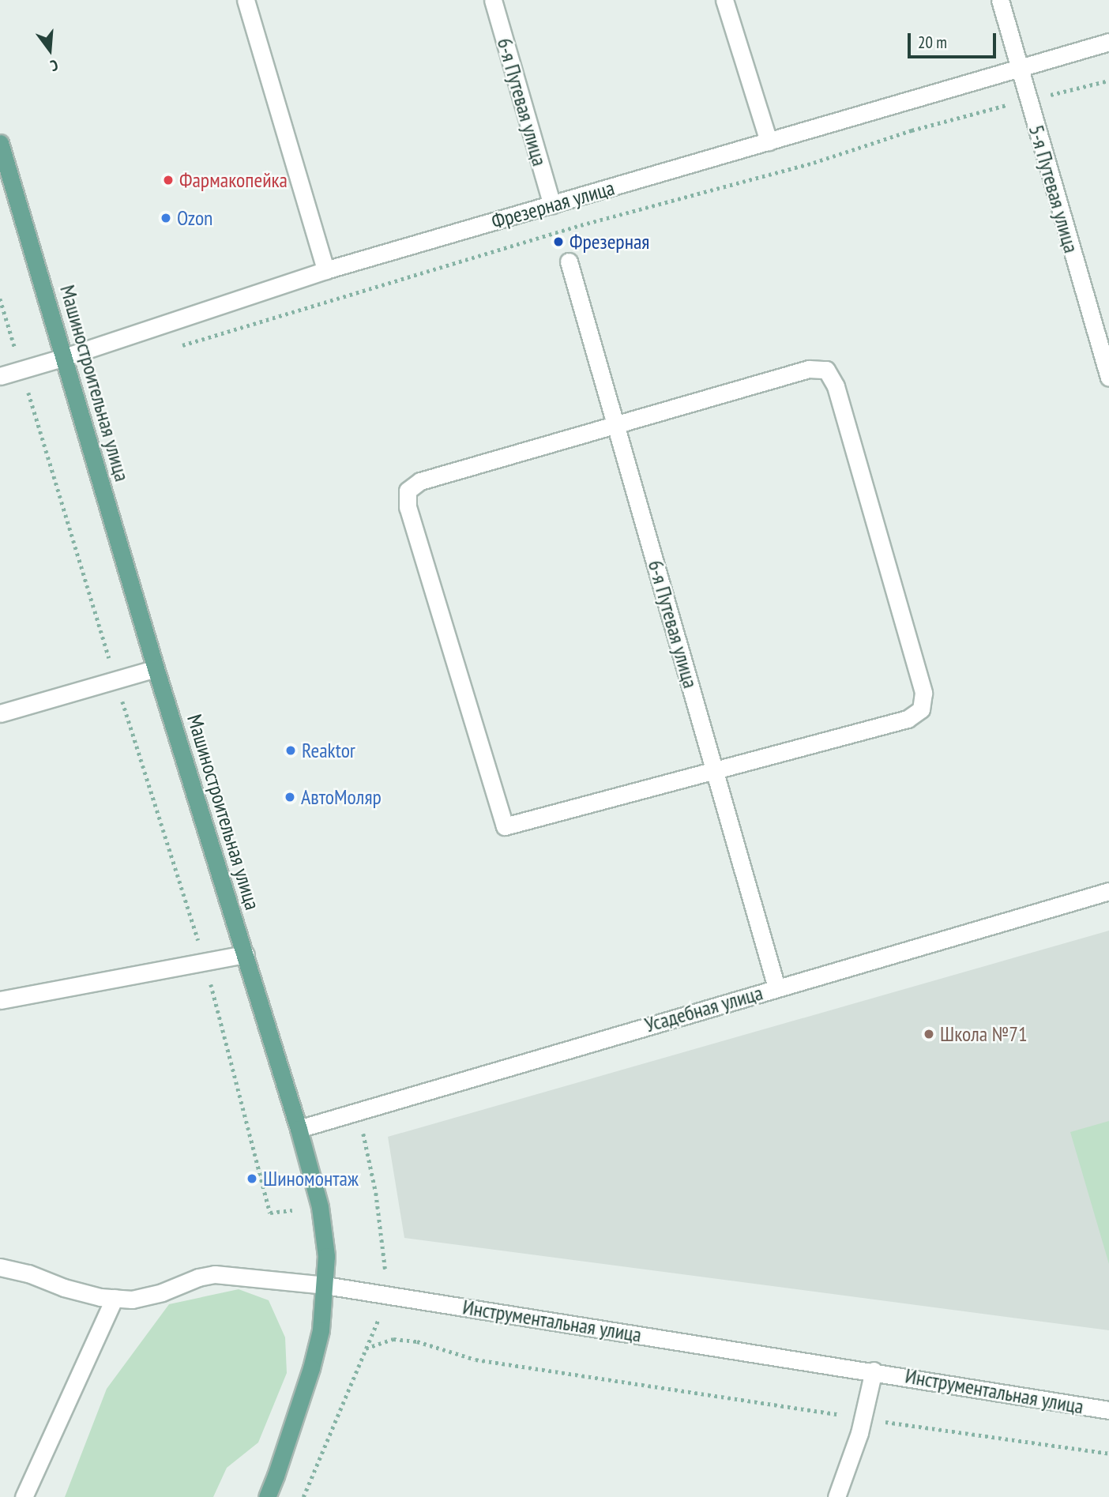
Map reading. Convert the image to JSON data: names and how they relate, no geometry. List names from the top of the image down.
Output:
{
  "streets": {
    "main road": ["Машиностроительная улица"],
    "street": [
      "6-я Путевая улица",
      "5-я Путевая улица",
      "Фрезерная улица",
      "Усадебная улица",
      "Инструментальная улица"
    ]
  },
  "crossings": [
    ["6-я Путевая улица", "Фрезерная улица"],
    ["6-я Путевая улица", "Усадебная улица"],
    ["5-я Путевая улица", "Фрезерная улица"],
    ["Фрезерная улица", "Машиностроительная улица"],
    ["Машиностроительная улица", "Усадебная улица"],
    ["Машиностроительная улица", "Инструментальная улица"]
  ],
  "places": [
    "Фармакопейка",
    "Ozon",
    "Фрезерная",
    "Reaktor",
    "АвтоМоляр",
    "Школа №71",
    "Шиномонтаж"
  ],
  "scale_bar": "20 m",
  "north": "bottom"
}
